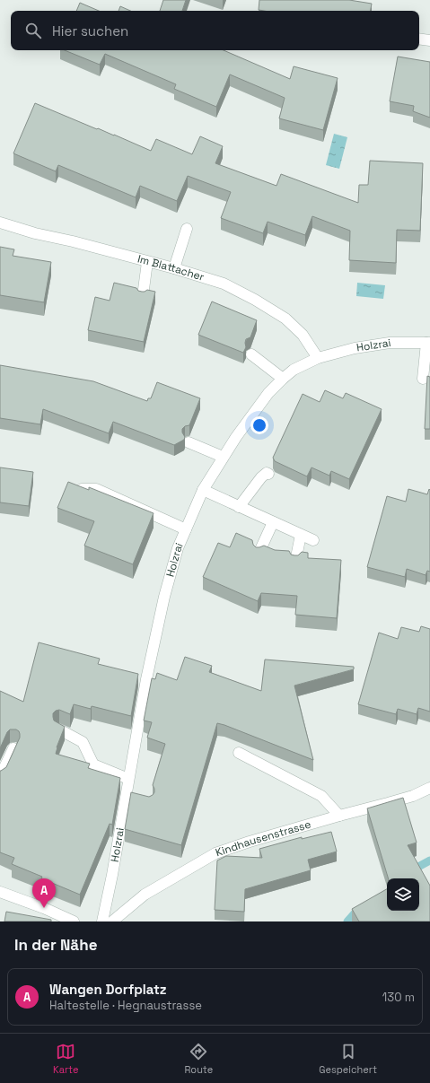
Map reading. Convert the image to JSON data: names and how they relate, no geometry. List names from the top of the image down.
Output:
{
  "streets": {
    "street": ["Im Blattacher", "Holzrai", "Kindhausenstrasse"]
  },
  "crossings": [
    ["Im Blattacher", "Holzrai"]
  ],
  "page": {
    "search": "Hier suchen",
    "pins": "A",
    "heading": "In der Nähe",
    "list": [
      {
        "mark": "A",
        "name": "Wangen Dorfplatz",
        "note": "Haltestelle · Hegnaustrasse",
        "value": "130 m"
      }
    ],
    "nav": ["Karte", "Route", "Gespeichert"]
  }
}
